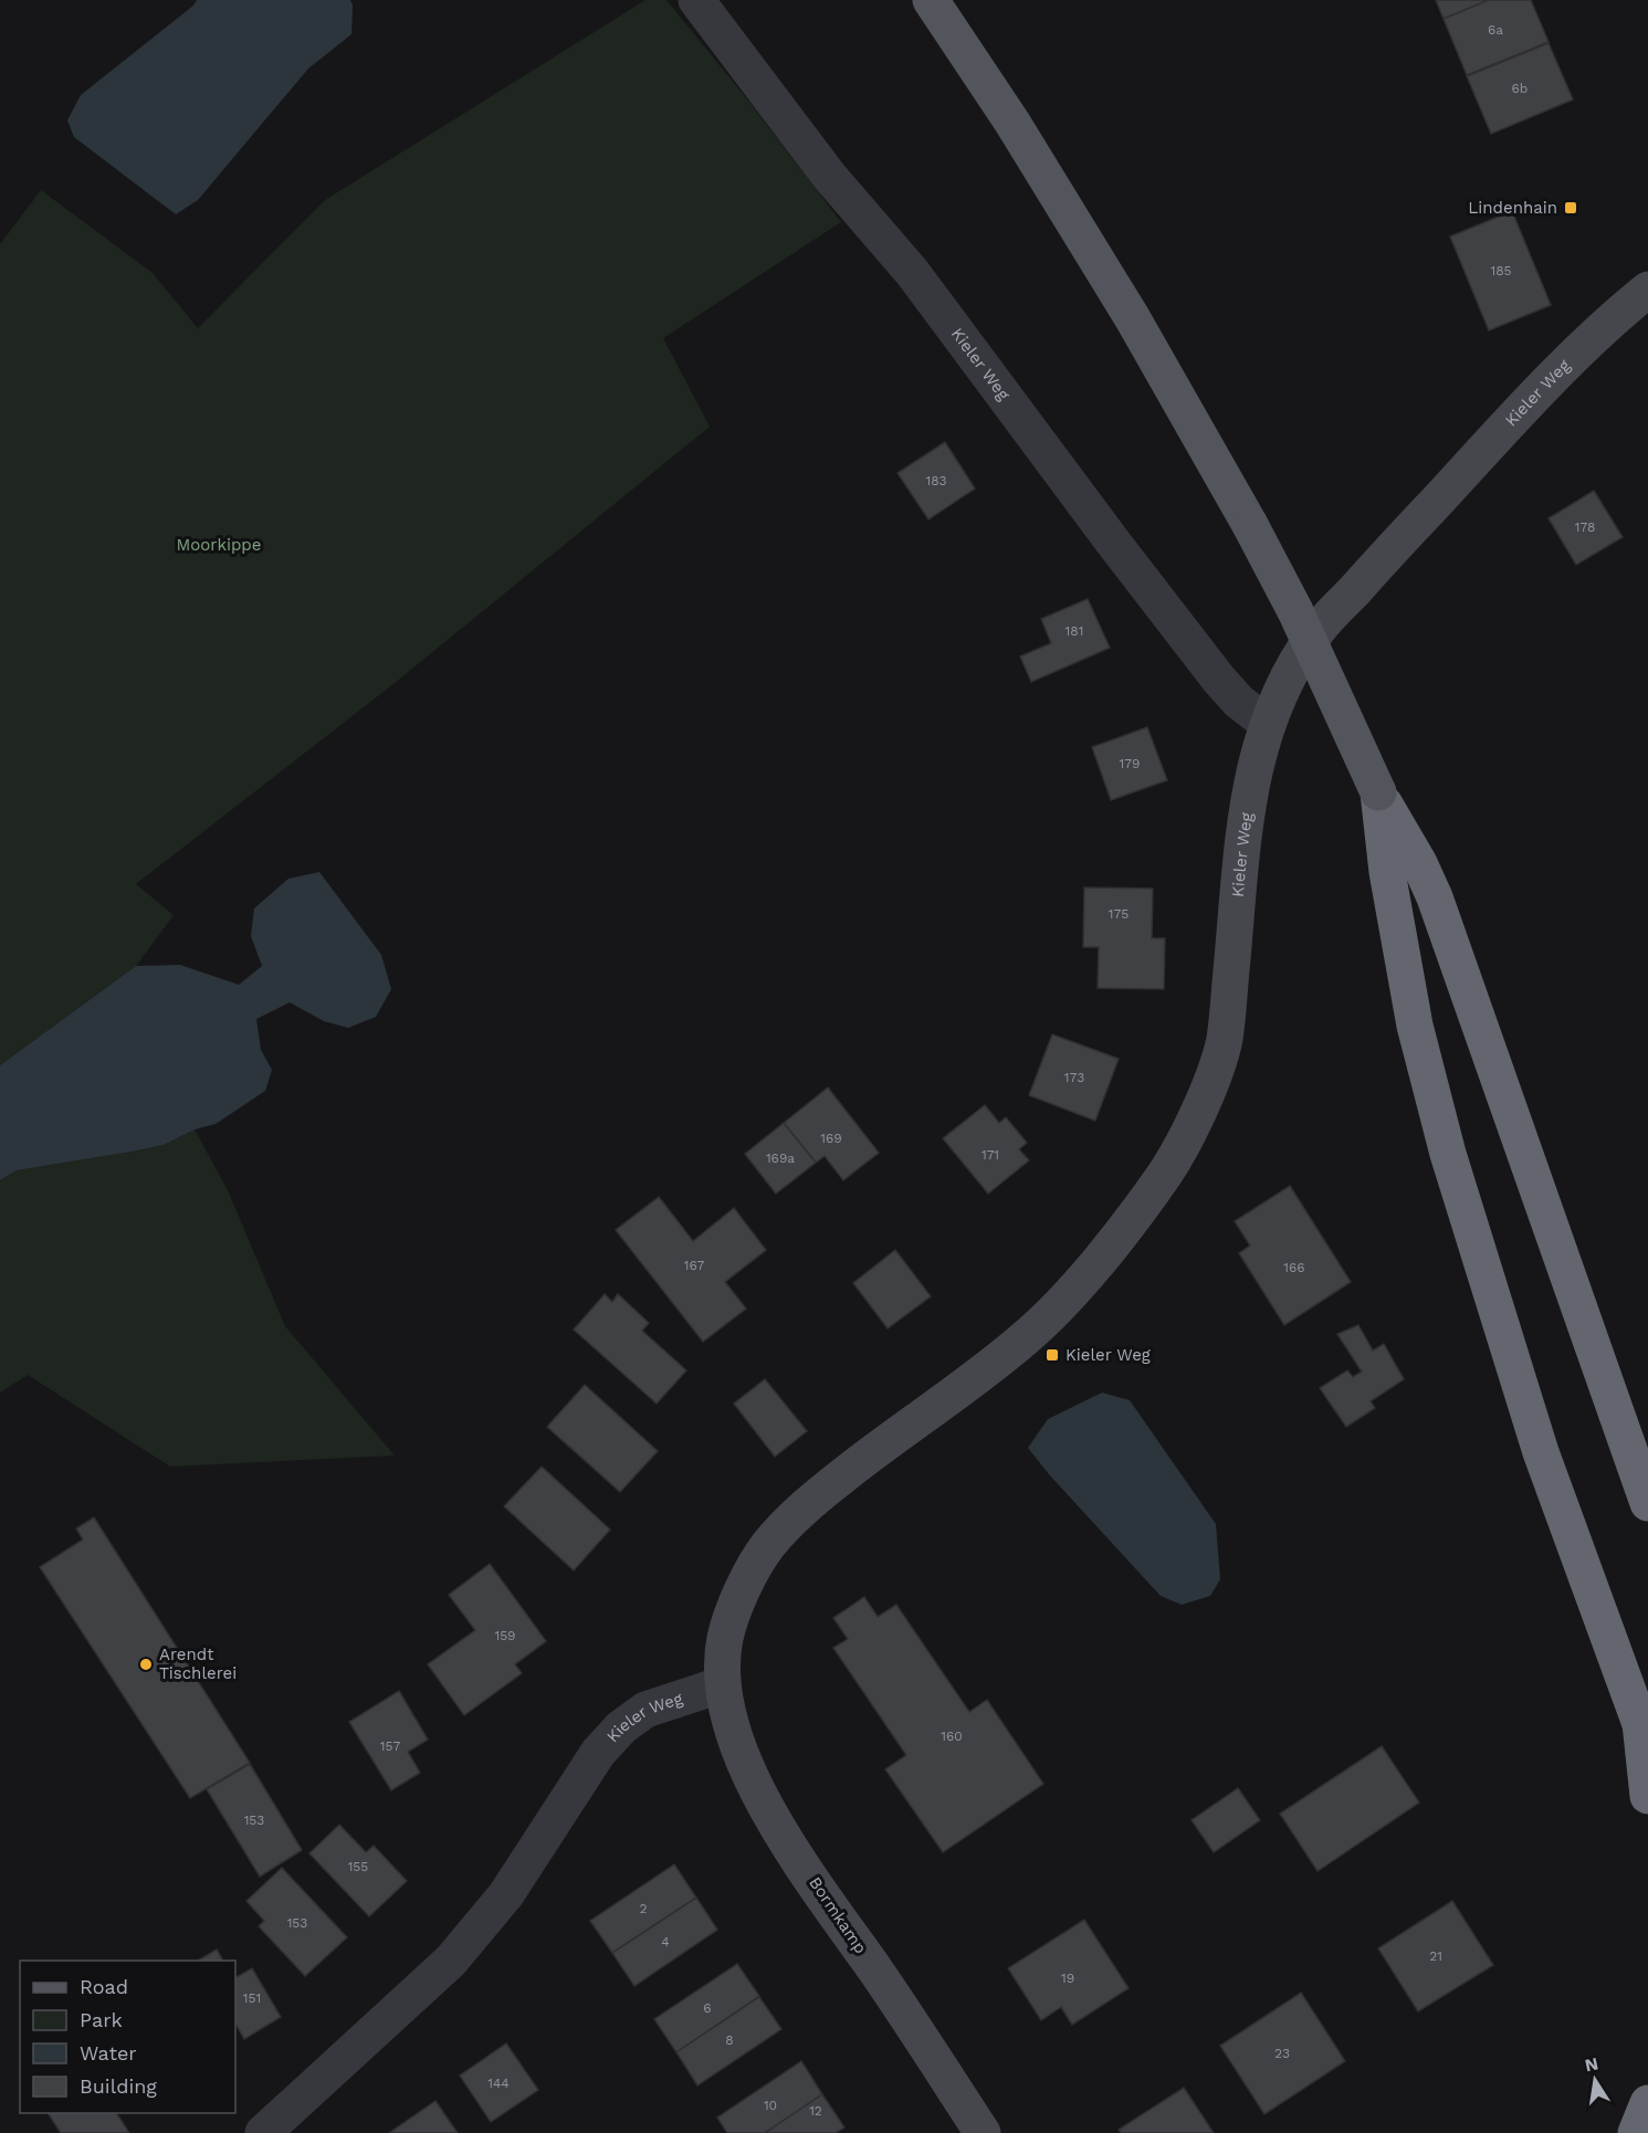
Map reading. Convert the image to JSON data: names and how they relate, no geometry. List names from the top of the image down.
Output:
{
  "streets": {
    "street": ["Kieler Weg", "Bormkamp"]
  },
  "crossings": [
    ["Kieler Weg", "Bormkamp"]
  ],
  "parks": ["Moorkippe"],
  "places": {
    "transit": ["Lindenhain", "Kieler Weg"],
    "other": ["Arendt Tischlerei"]
  },
  "house_numbers": [
    "6a",
    "6b",
    "185",
    "183",
    "178",
    "181",
    "179",
    "175",
    "173",
    "169",
    "171",
    "169a",
    "167",
    "166",
    "159",
    "160",
    "157",
    "153",
    "155",
    "2",
    "153",
    "4",
    "21",
    "19",
    "151",
    "6",
    "8",
    "23",
    "144",
    "10",
    "12"
  ],
  "legend": [
    "Road",
    "Park",
    "Water",
    "Building"
  ],
  "north": "top"
}
